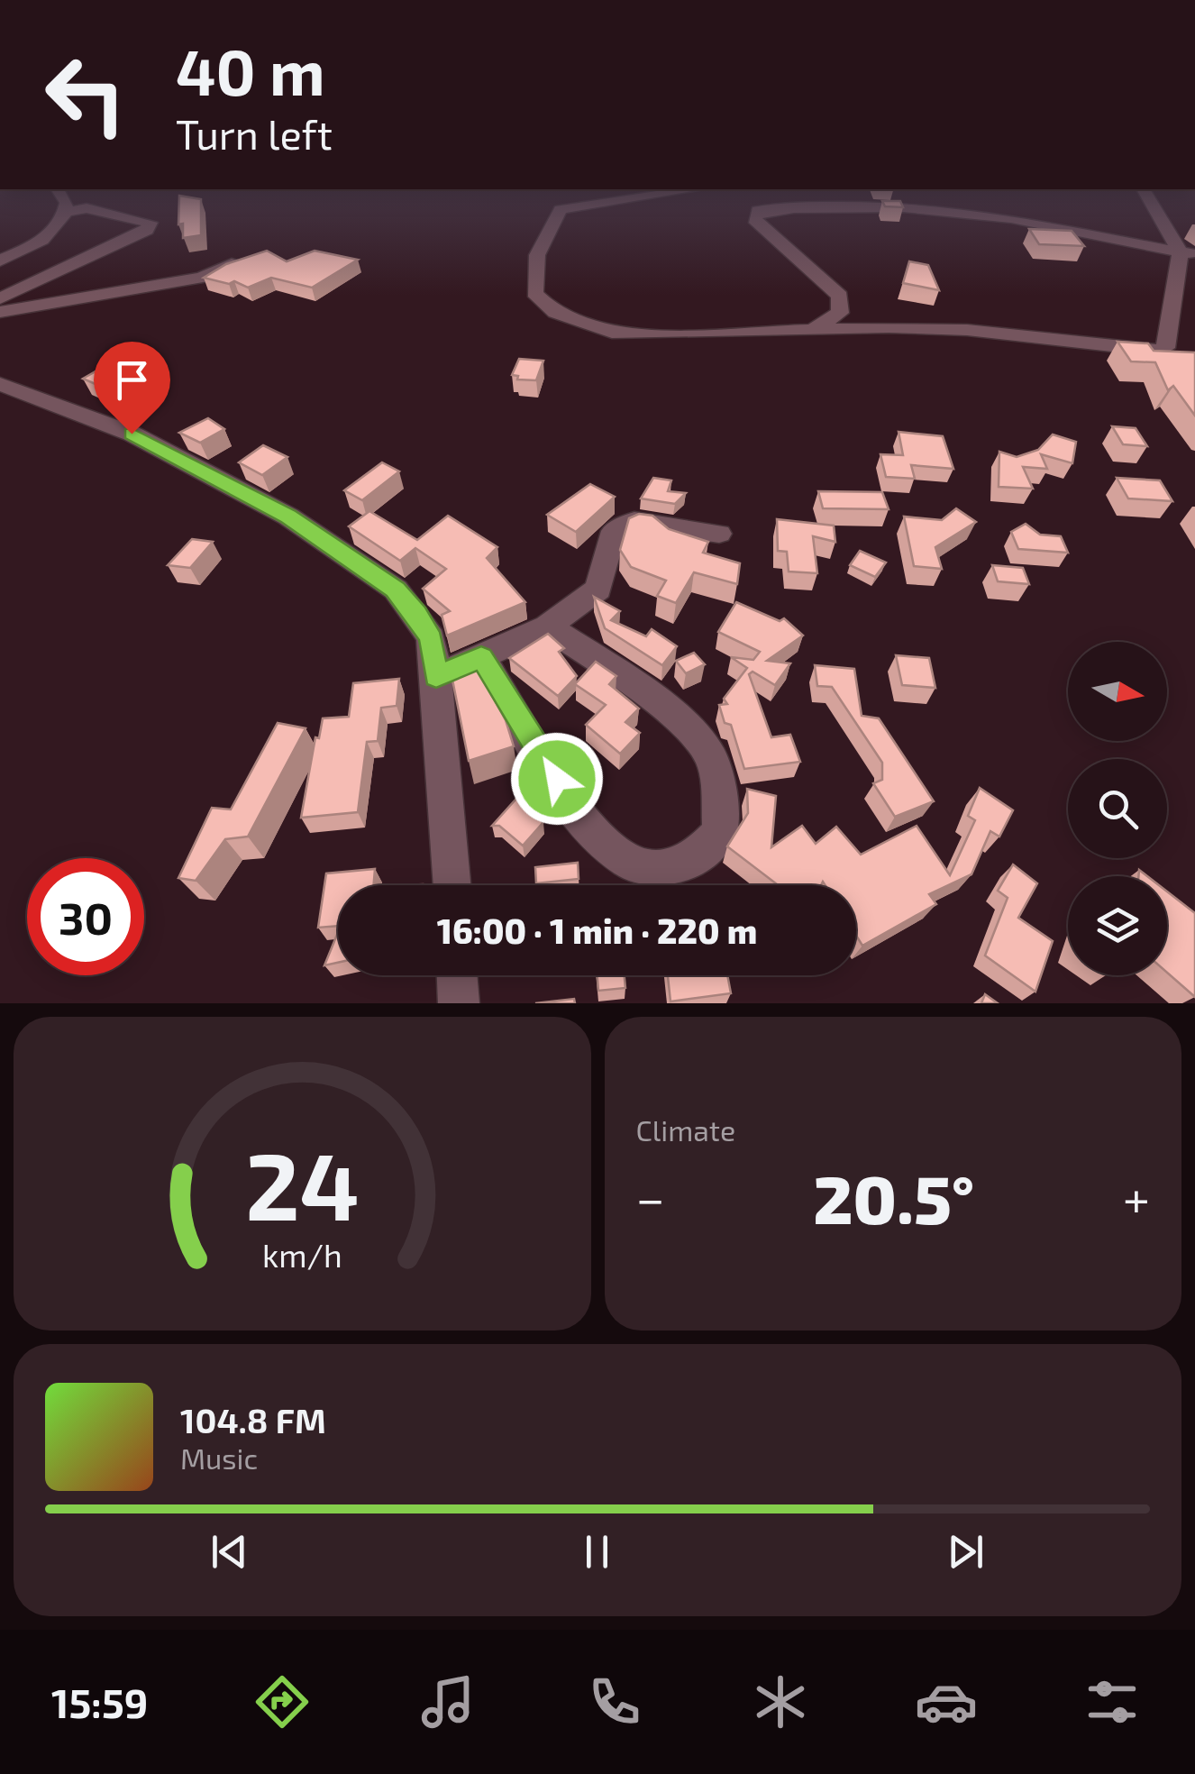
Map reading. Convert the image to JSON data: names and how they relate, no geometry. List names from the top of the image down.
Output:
{
  "north": "right",
  "page": {
    "turn": ["40 m", "Turn left"],
    "limit": "30",
    "trip": "16:00 · 1 min · 220 m",
    "tile": "Climate",
    "heat": ["−", "20.5°", "+"],
    "song": ["104.8 FM", "Music"],
    "tabs": "15:59",
    "gauge": ["24", "km/h"]
  }
}
